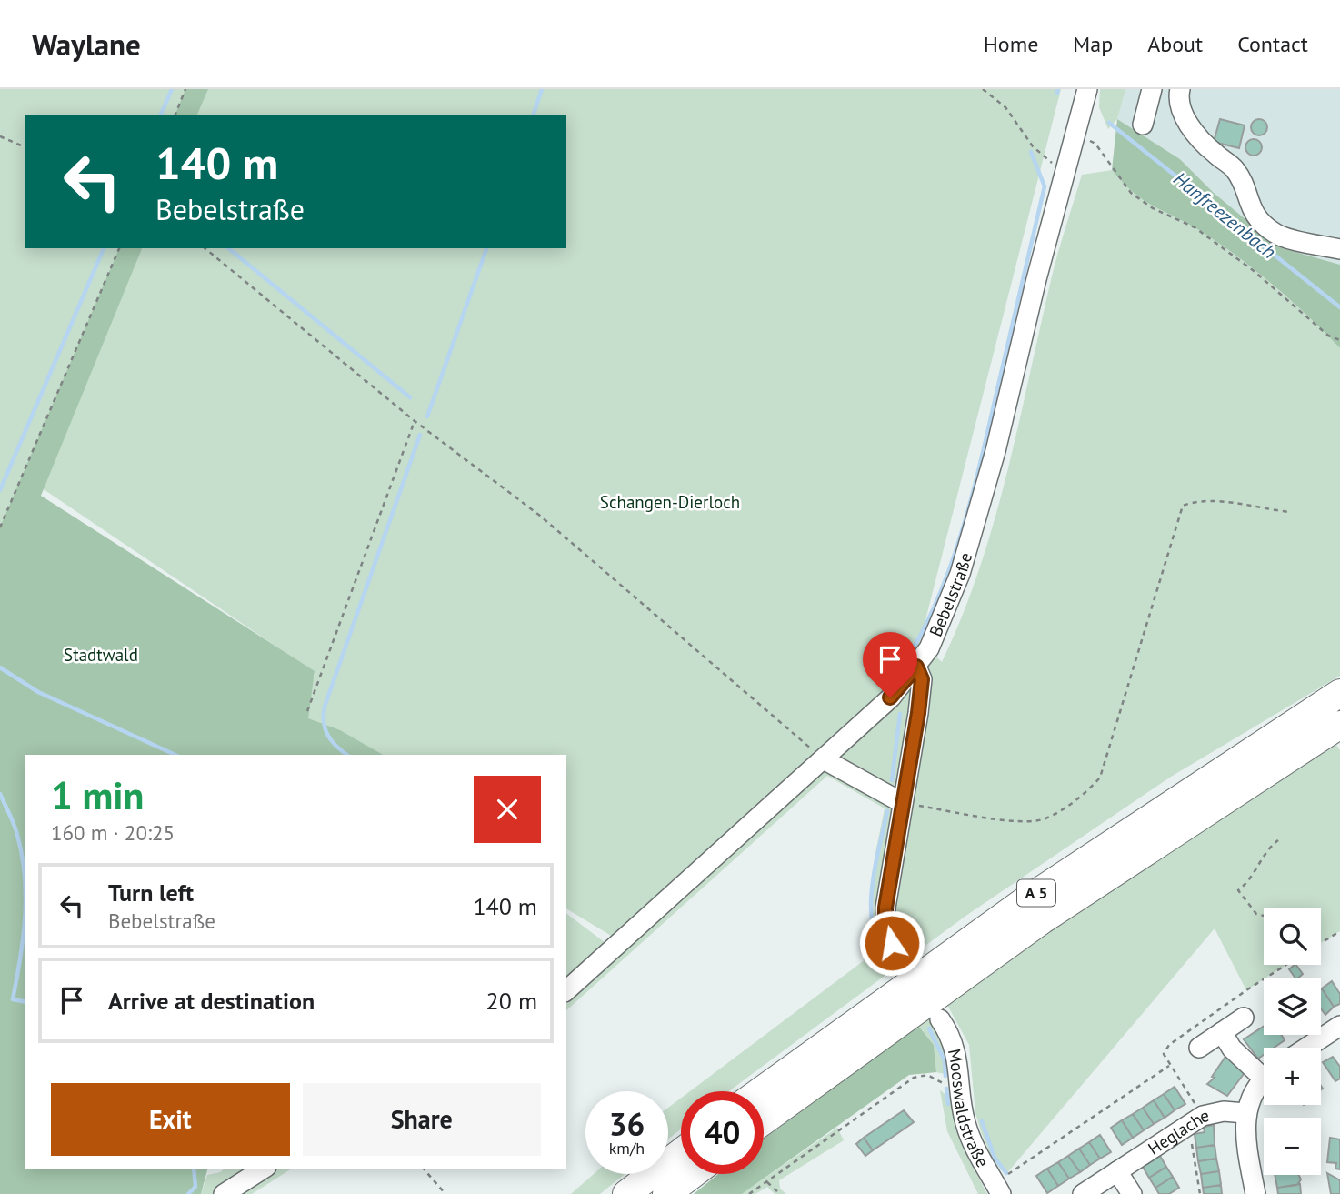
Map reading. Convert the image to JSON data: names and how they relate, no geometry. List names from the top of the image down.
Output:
{
  "streets": {
    "highway": ["A 5"],
    "street": ["Bebelstraße", "Mooswaldstraße", "Heglache"]
  },
  "water": ["Hanfreezenbach"],
  "parks": ["Schangen-Dierloch", "Stadtwald"],
  "page": {
    "header": "Waylane",
    "nav": [
      "Home",
      "Map",
      "About",
      "Contact"
    ],
    "turn": ["140 m", "Bebelstraße"],
    "heading": ["1 min", "160 m · 20:25"],
    "list": [
      {
        "name": "Turn left",
        "note": "Bebelstraße",
        "value": "140 m"
      },
      {
        "name": "Arrive at destination",
        "value": "20 m"
      }
    ],
    "map_buttons": ["+", "−"],
    "buttons": ["Exit", "Share"],
    "speed": "36 km/h",
    "limit": "40"
  }
}
